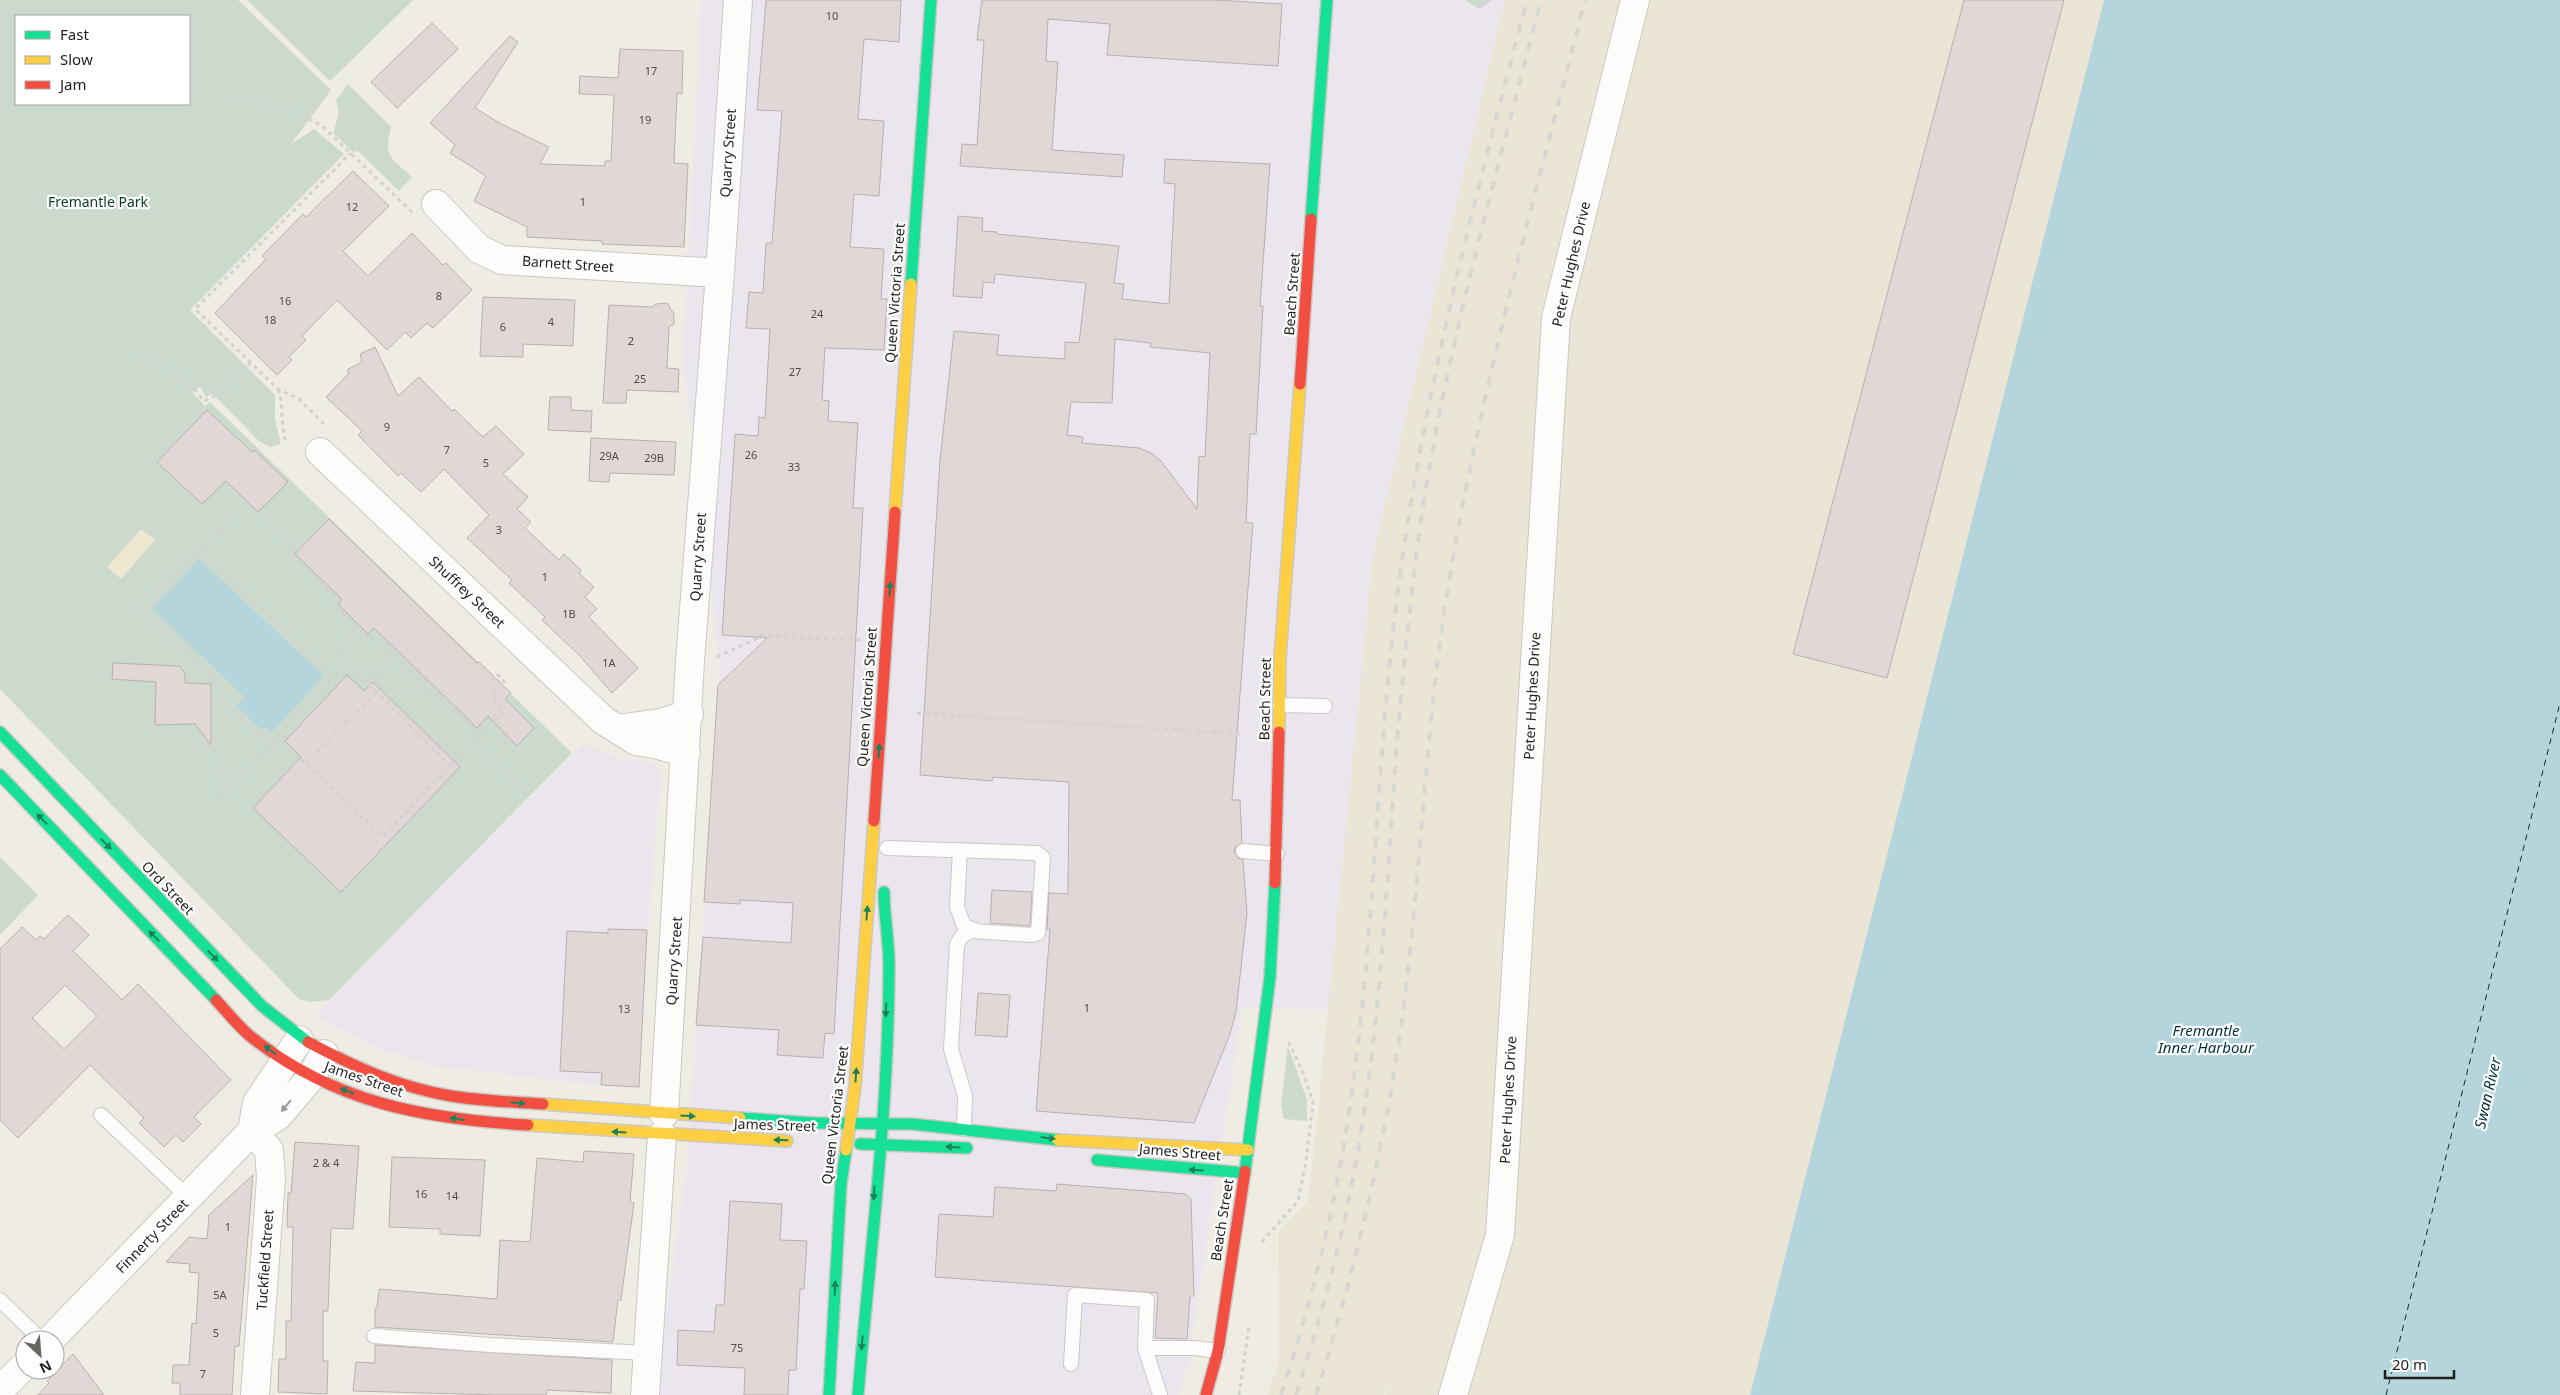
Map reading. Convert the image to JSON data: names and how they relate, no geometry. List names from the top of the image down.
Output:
{
  "streets": {
    "street": [
      "Quarry Street",
      "Barnett Street",
      "Peter Hughes Drive",
      "Queen Victoria Street",
      "Beach Street",
      "Shuffrey Street",
      "Ord Street",
      "James Street",
      "Finnerty Street",
      "Tuckfield Street"
    ]
  },
  "crossings": [
    ["Quarry Street", "Barnett Street"],
    ["Quarry Street", "Shuffrey Street"],
    ["Quarry Street", "James Street"],
    ["Queen Victoria Street", "James Street"],
    ["Beach Street", "James Street"],
    ["Ord Street", "James Street"],
    ["Ord Street", "Finnerty Street"],
    ["James Street", "Finnerty Street"],
    ["Finnerty Street", "Tuckfield Street"]
  ],
  "water": ["Fremantle Inner Harbour", "Swan River"],
  "parks": ["Fremantle Park"],
  "house_numbers": [
    "10",
    "17",
    "19",
    "1",
    "12",
    "8",
    "16",
    "24",
    "18",
    "4",
    "6",
    "2",
    "27",
    "25",
    "9",
    "7",
    "26",
    "29A",
    "29B",
    "5",
    "33",
    "3",
    "1",
    "1B",
    "1A",
    "1",
    "13",
    "2 & 4",
    "16",
    "14",
    "1",
    "5A",
    "5",
    "75",
    "7"
  ],
  "legend": ["Fast", "Slow", "Jam"],
  "scale_bar": "20 m",
  "north": "bottom right"
}
